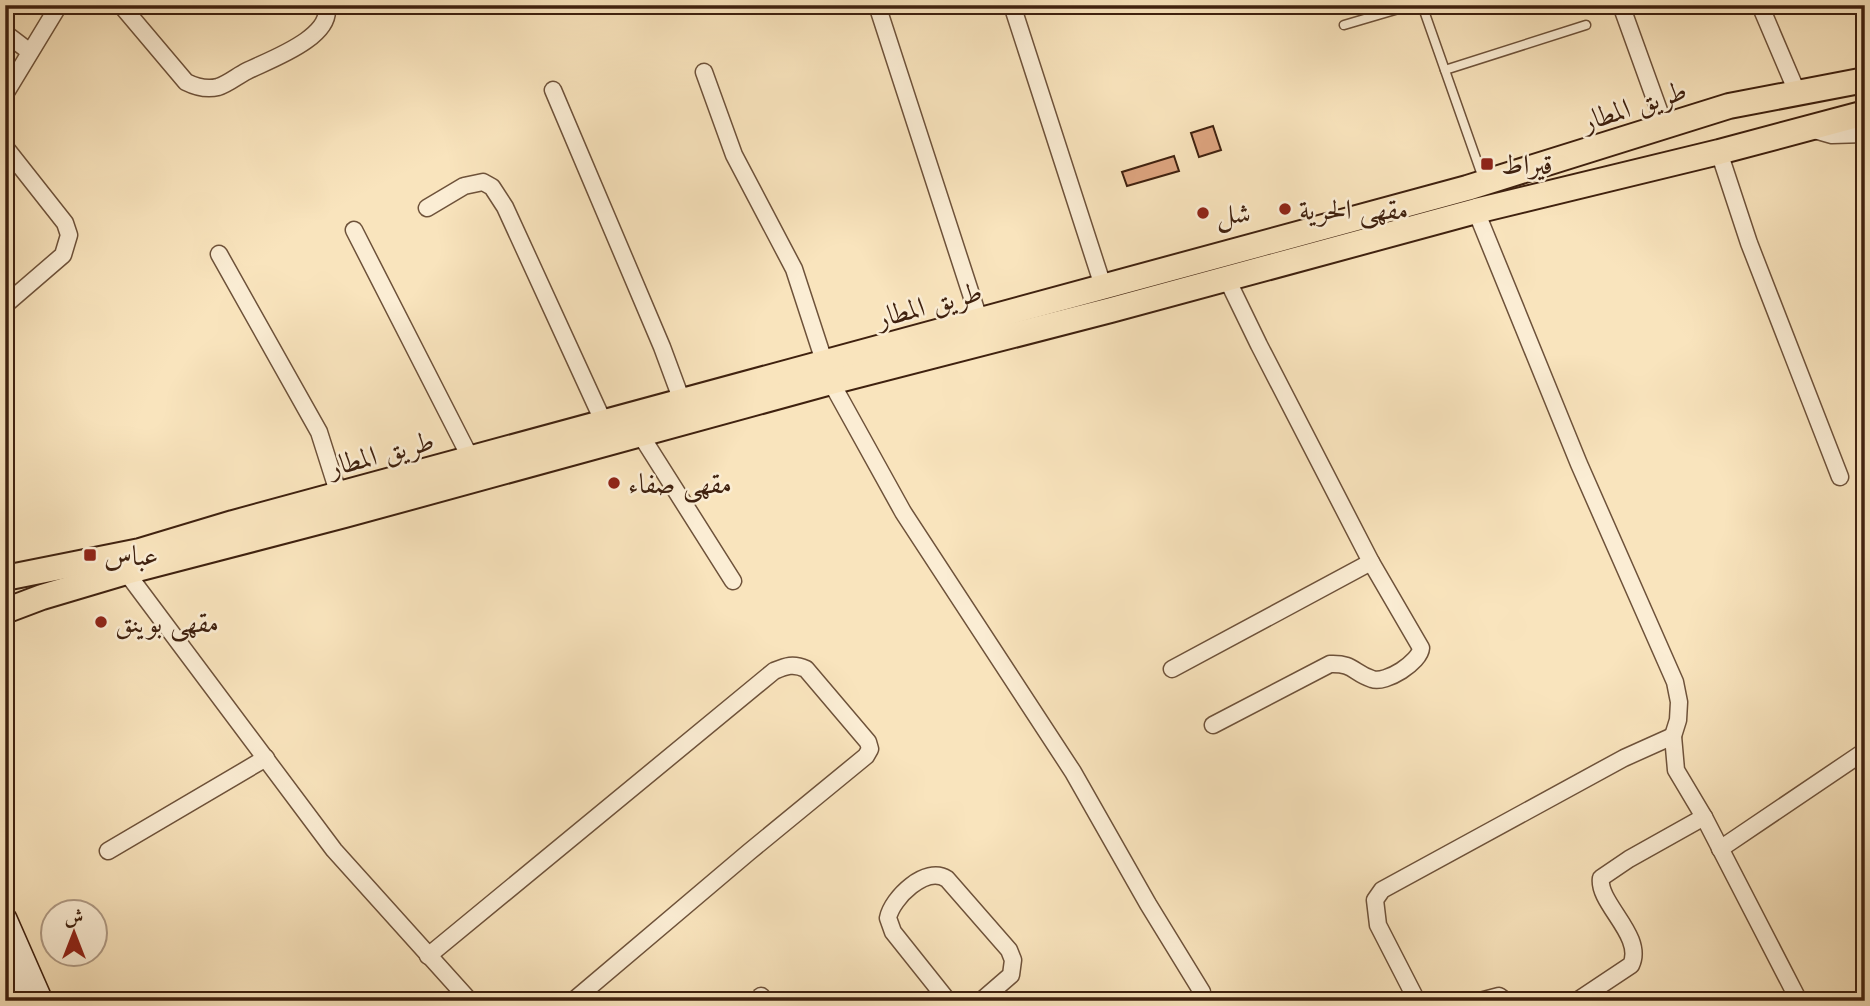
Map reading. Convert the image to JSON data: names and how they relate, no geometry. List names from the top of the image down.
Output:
{
  "streets": {
    "main road": ["طريق المطار"]
  },
  "places": {
    "transit": ["قيراط", "عباس"],
    "other": [
      "مقهى الحرية",
      "شل",
      "مقهى صفاء",
      "مقهى بوينق"
    ]
  },
  "north": "top"
}
